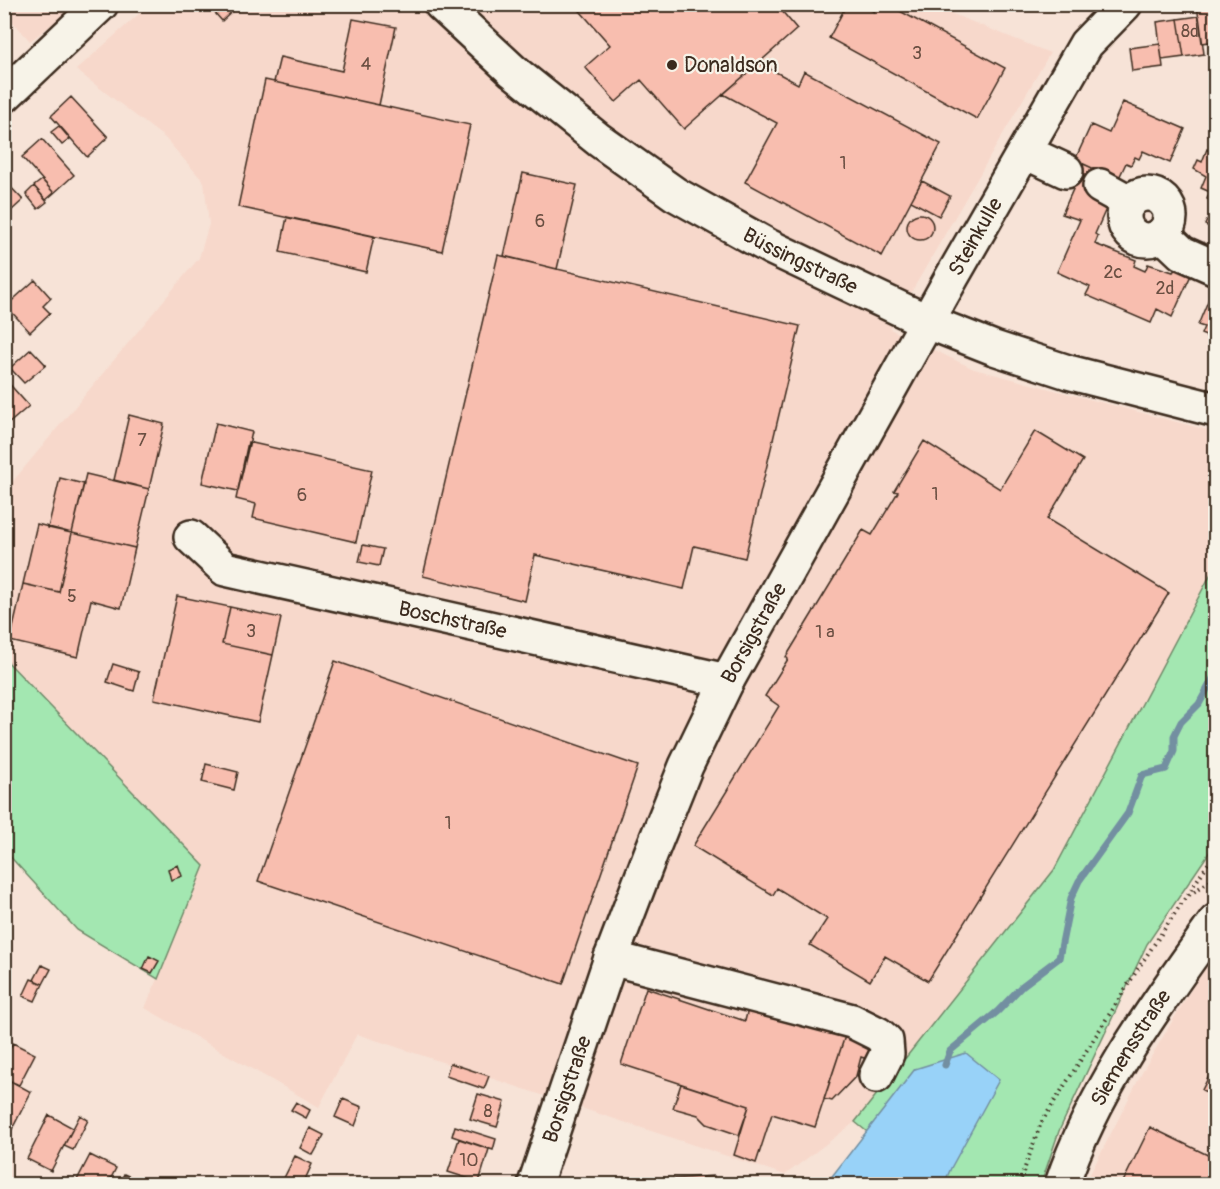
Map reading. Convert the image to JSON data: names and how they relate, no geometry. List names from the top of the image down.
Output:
{
  "streets": {
    "street": [
      "Steinkulle",
      "Büssingstraße",
      "Boschstraße",
      "Borsigstraße",
      "Siemensstraße"
    ]
  },
  "crossings": [
    ["Steinkulle", "Büssingstraße"],
    ["Steinkulle", "Borsigstraße"],
    ["Büssingstraße", "Borsigstraße"],
    ["Boschstraße", "Borsigstraße"]
  ],
  "places": ["Donaldson"],
  "house_numbers": [
    "8d",
    "3",
    "4",
    "1",
    "6",
    "2c",
    "2d",
    "7",
    "1",
    "6",
    "5",
    "3",
    "1 a",
    "1",
    "8",
    "10"
  ]
}
